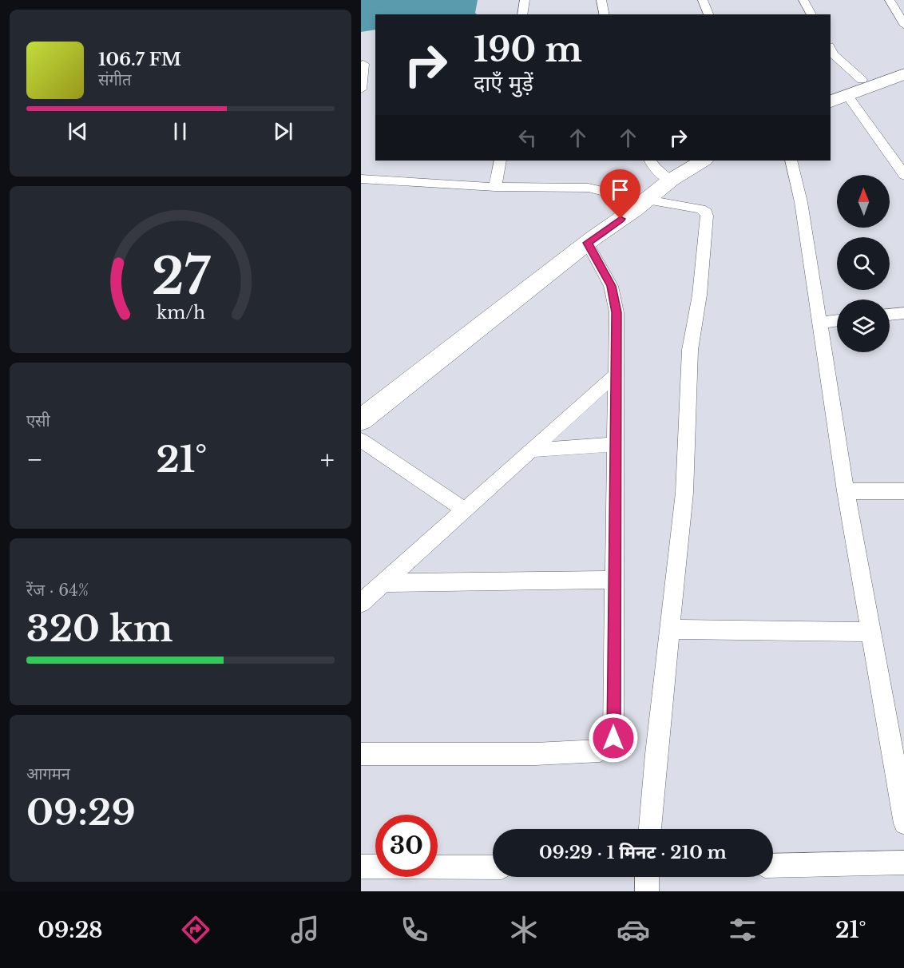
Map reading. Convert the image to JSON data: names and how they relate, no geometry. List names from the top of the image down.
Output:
{
  "north": "top",
  "page": {
    "turn": ["190 m", "दाएँ मुड़ें"],
    "song": ["106.7 FM", "संगीत"],
    "tile": [
      "एसी",
      ["रेंज · 64%", "320 km"],
      ["आगमन", "09:29"]
    ],
    "heat": ["−", "21°", "+"],
    "limit": "30",
    "trip": "09:29 · 1 मिनट · 210 m",
    "tabs": ["09:28", "21°"],
    "gauge": ["27", "km/h"]
  }
}
